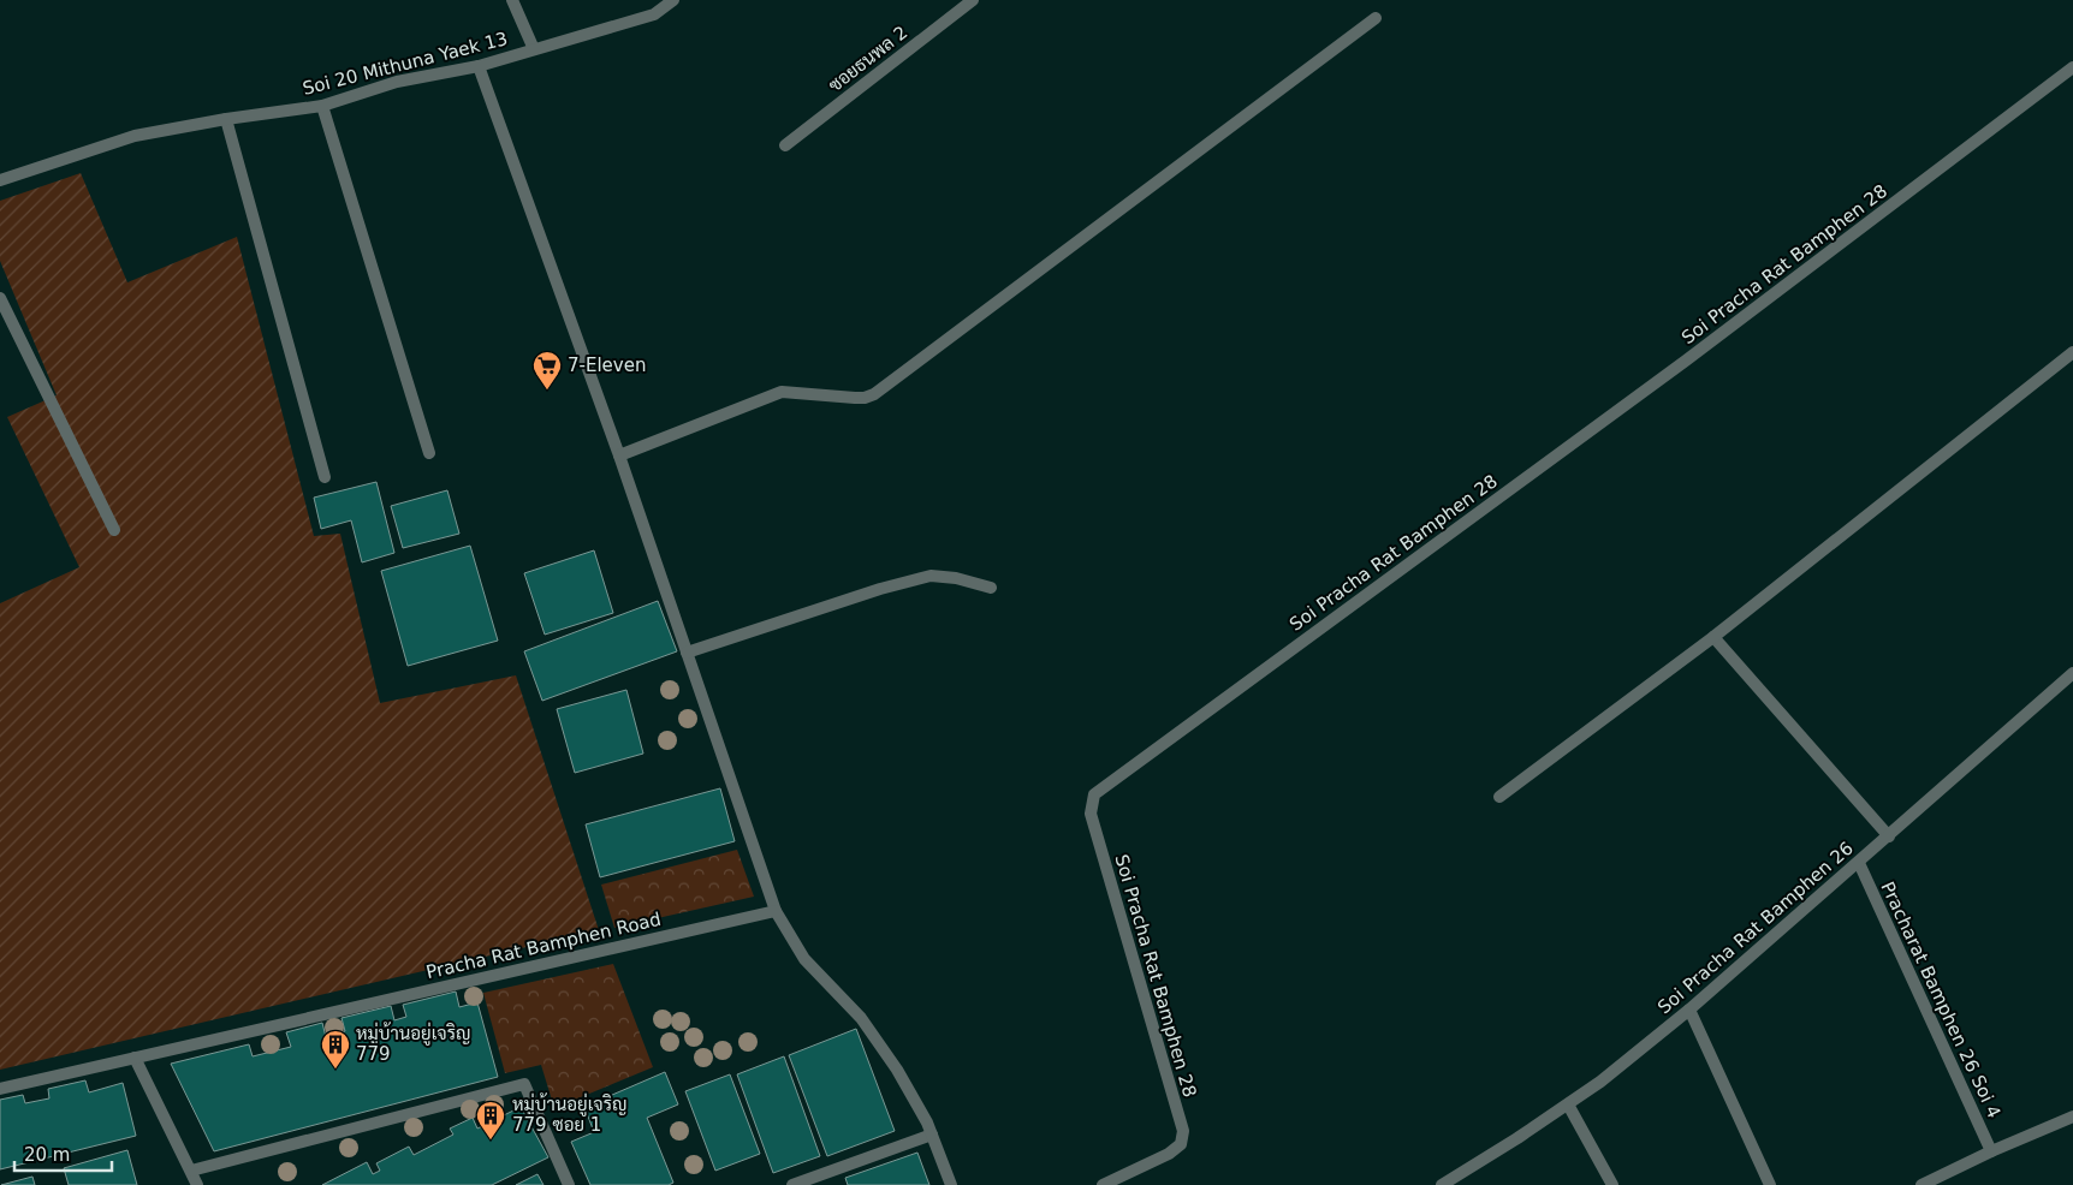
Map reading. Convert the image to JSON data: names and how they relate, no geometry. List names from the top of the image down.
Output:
{
  "streets": {
    "street": [
      "ซอยธนพล 2",
      "Soi 20 Mithuna Yaek 13",
      "Soi Pracha Rat Bamphen 28",
      "Soi Pracha Rat Bamphen 26",
      "Pracha Rat Bamphen Road",
      "Pracharat Bamphen 26 Soi 4"
    ]
  },
  "crossings": [
    ["Soi Pracha Rat Bamphen 26", "Pracharat Bamphen 26 Soi 4"]
  ],
  "places": {
    "supermarket": ["7-Eleven"],
    "building": ["หมู่บ้านอยู่เจริญ 779", "หมู่บ้านอยู่เจริญ 779 ซอย 1"]
  },
  "scale_bar": "20 m"
}
